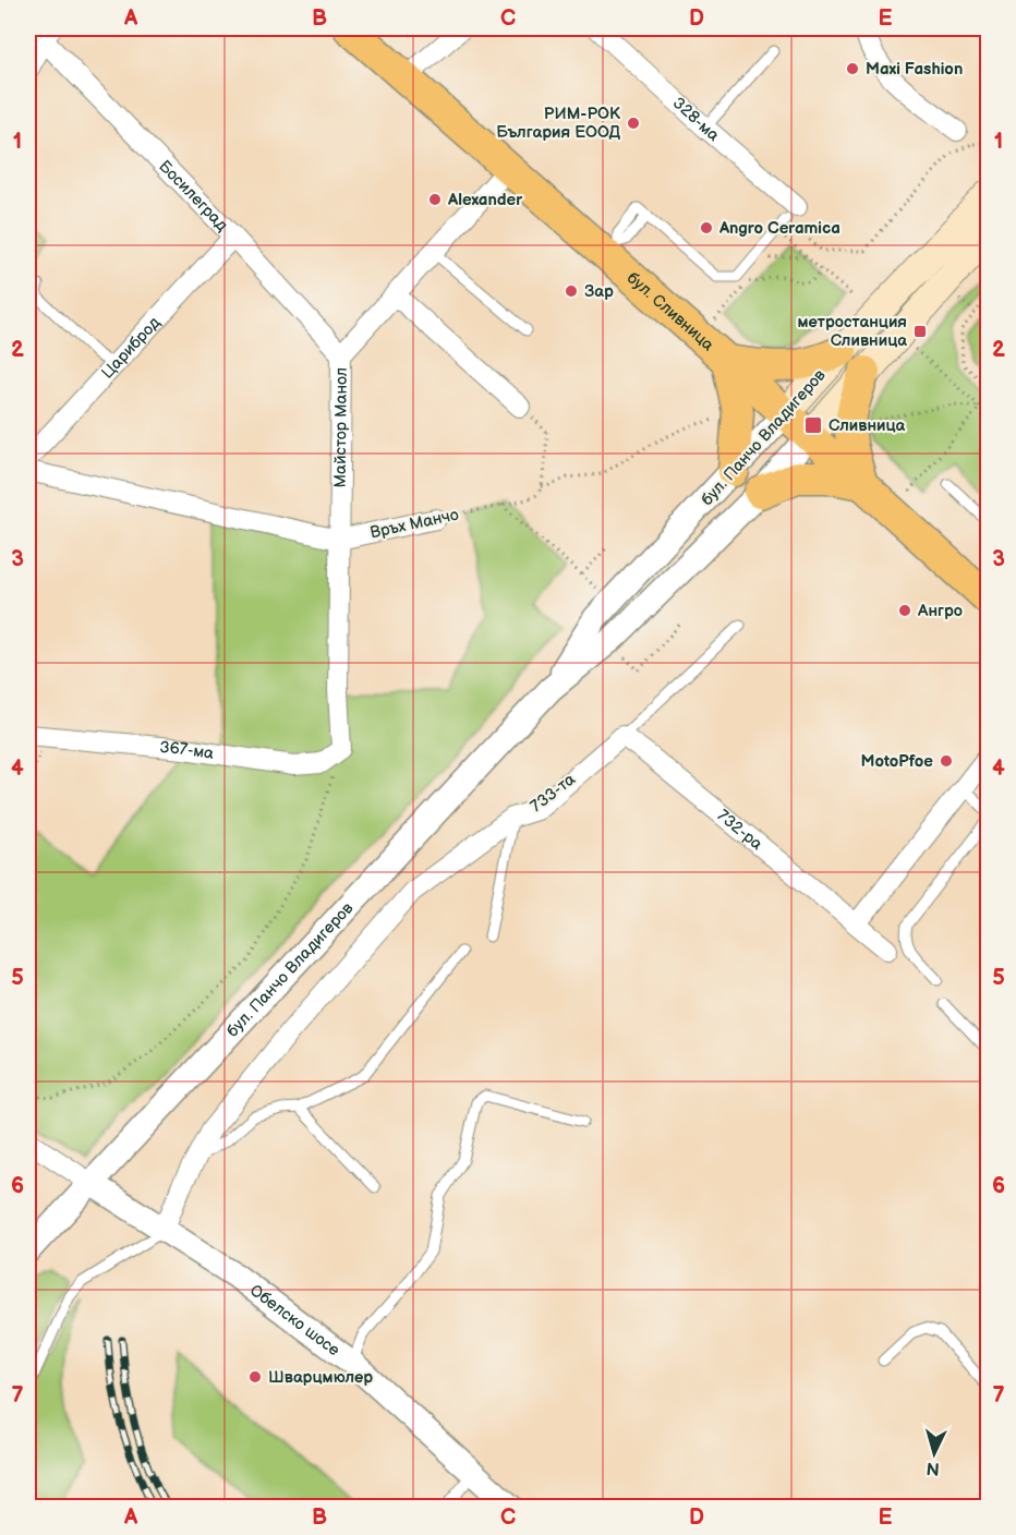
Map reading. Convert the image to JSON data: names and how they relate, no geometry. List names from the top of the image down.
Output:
{
  "streets": {
    "main road": ["бул. Сливница", "бул. Панчо Владигеров"],
    "street": [
      "328-ма",
      "Босилеград",
      "Цариброд",
      "Майстор Манол",
      "Връх Манчо",
      "367-ма",
      "733-та",
      "732-ра",
      "Обелско шосе"
    ]
  },
  "crossings": [
    ["Босилеград", "Цариброд"],
    ["Босилеград", "Майстор Манол"],
    ["бул. Сливница", "Майстор Манол"],
    ["бул. Сливница", "бул. Панчо Владигеров"],
    ["Майстор Манол", "Връх Манчо"],
    ["Майстор Манол", "367-ма"],
    ["бул. Панчо Владигеров", "Обелско шосе"],
    ["733-та", "732-ра"]
  ],
  "places": {
    "other": [
      "Maxi Fashion",
      "РИМ-РОК България ЕООД",
      "Alexander",
      "Angro Ceramica",
      "Зар",
      "Ангро",
      "MotoPfoe",
      "Шварцмюлер"
    ],
    "transit": ["метростанция Сливница", "Сливница"]
  },
  "north": "bottom",
  "grid": {
    "columns": [
      "A",
      "B",
      "C",
      "D",
      "E"
    ],
    "rows": [
      "1",
      "2",
      "3",
      "4",
      "5",
      "6",
      "7"
    ]
  }
}
